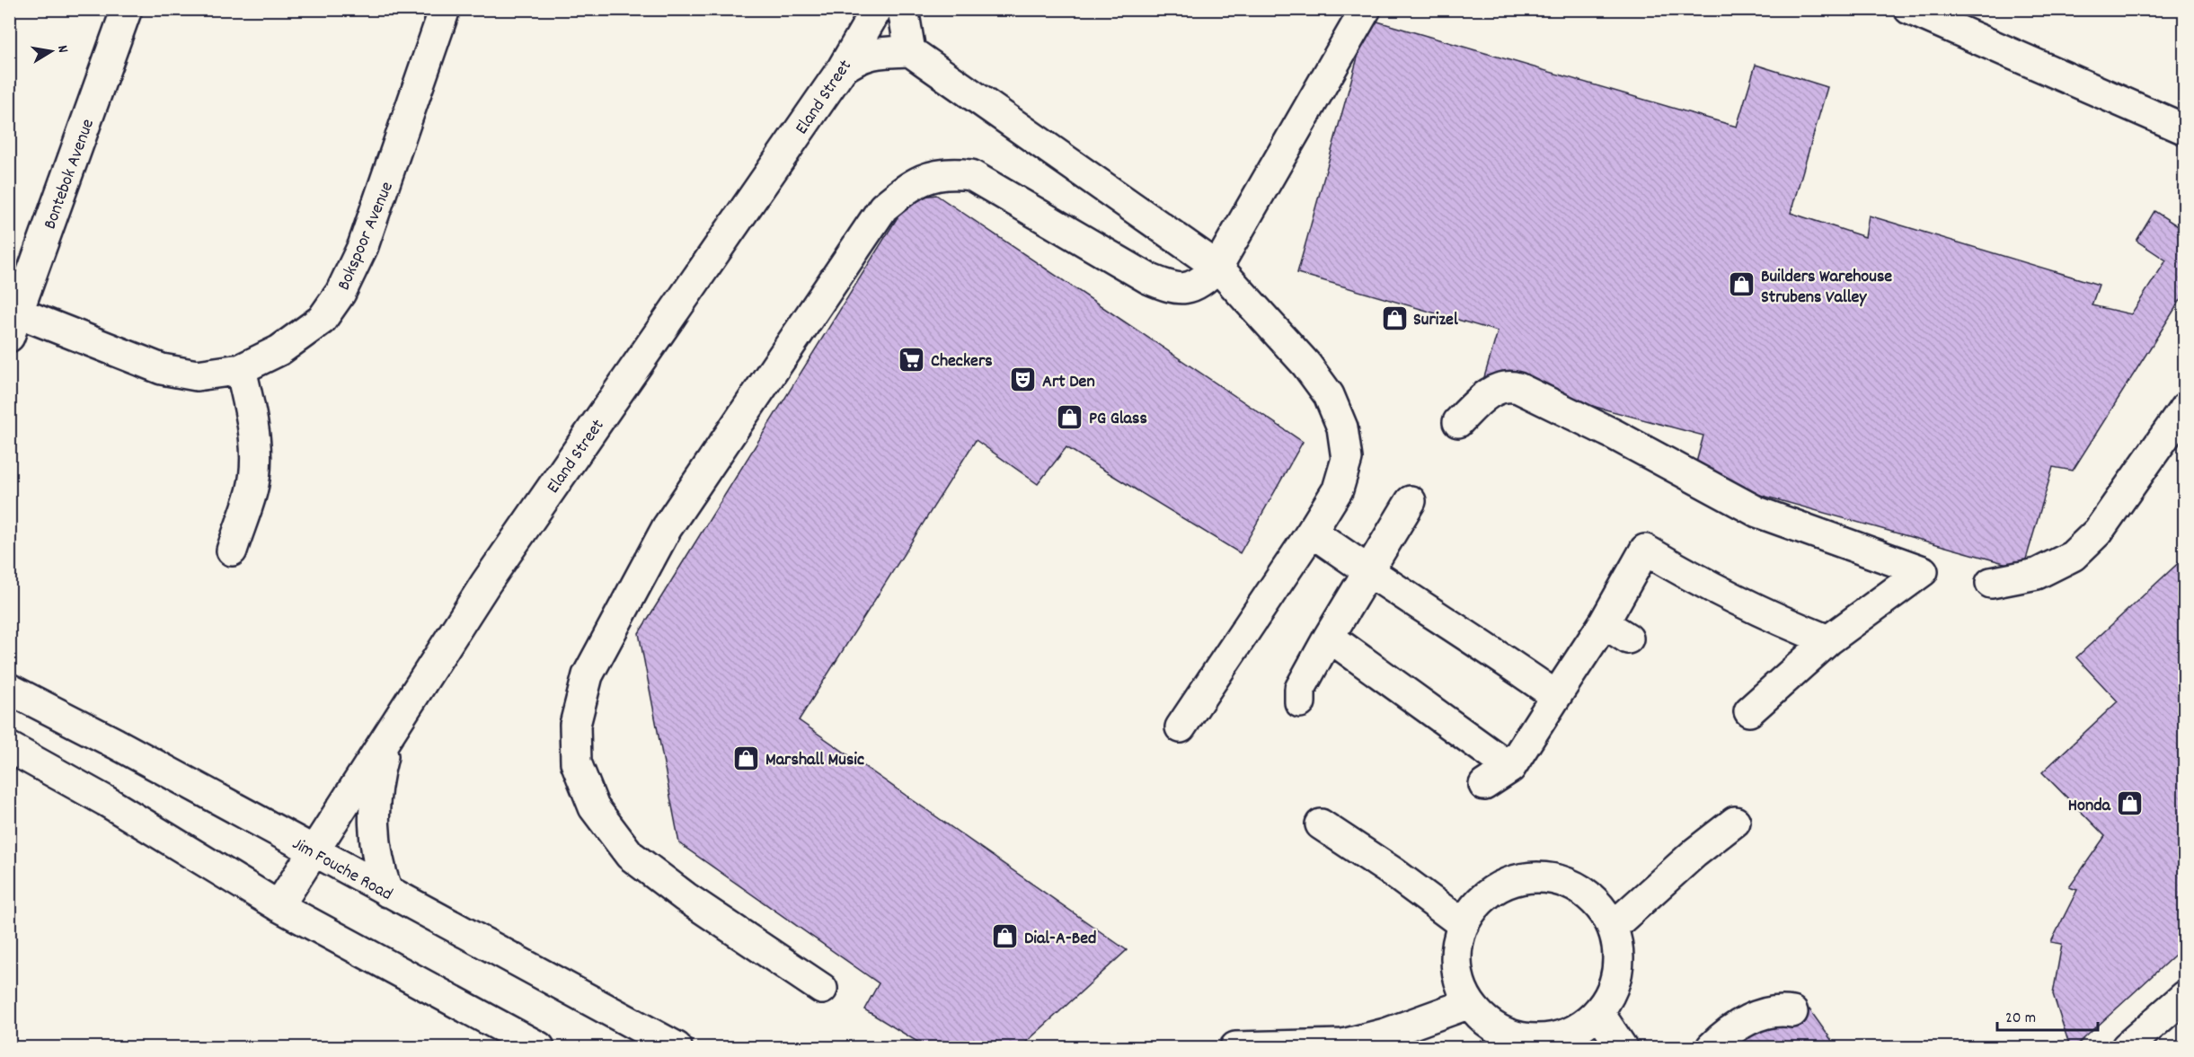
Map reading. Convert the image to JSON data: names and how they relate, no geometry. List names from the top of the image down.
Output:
{
  "streets": {
    "street": [
      "Eland Street",
      "Bontebok Avenue",
      "Bokspoor Avenue",
      "Jim Fouche Road"
    ]
  },
  "crossings": [
    ["Eland Street", "Jim Fouche Road"],
    ["Bontebok Avenue", "Bokspoor Avenue"]
  ],
  "places": {
    "shop": [
      "Builders Warehouse Strubens Valley",
      "Surizel",
      "PG Glass",
      "Marshall Music",
      "Honda",
      "Dial-A-Bed"
    ],
    "supermarket": ["Checkers"],
    "theatre": ["Art Den"]
  },
  "scale_bar": "20 m",
  "north": "right"
}
